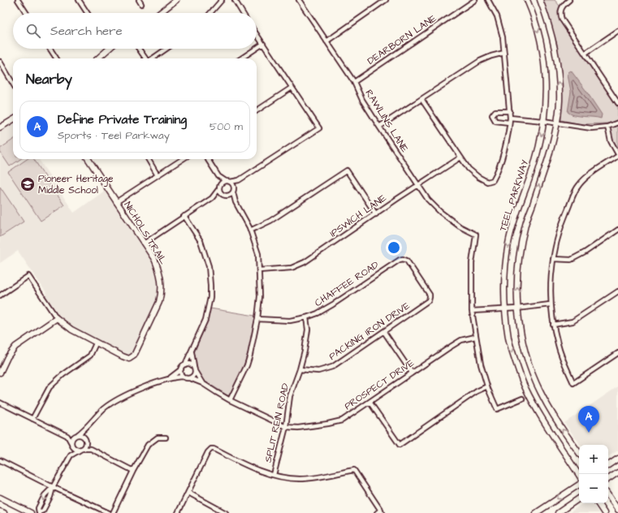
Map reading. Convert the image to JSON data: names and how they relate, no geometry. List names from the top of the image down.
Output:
{
  "streets": {
    "main road": ["TEEL PARKWAY", "NICHOLS TRAIL"],
    "street": [
      "DEARBORN LANE",
      "RAWLINS LANE",
      "IPSWICH LANE",
      "CHAFFEE ROAD",
      "PACKING IRON DRIVE",
      "PROSPECT DRIVE",
      "SPLIT REIN ROAD"
    ]
  },
  "crossings": [
    ["DEARBORN LANE", "RAWLINS LANE"],
    ["RAWLINS LANE", "IPSWICH LANE"],
    ["CHAFFEE ROAD", "PACKING IRON DRIVE"],
    ["CHAFFEE ROAD", "SPLIT REIN ROAD"],
    ["PACKING IRON DRIVE", "SPLIT REIN ROAD"],
    ["PROSPECT DRIVE", "SPLIT REIN ROAD"]
  ],
  "places": {
    "school or university": ["Pioneer Heritage Middle School"]
  },
  "page": {
    "search": "Search here",
    "heading": "Nearby",
    "list": [
      {
        "mark": "A",
        "name": "Define Private Training",
        "note": "Sports · Teel Parkway",
        "value": "500 m"
      }
    ],
    "pins": "A",
    "map_buttons": ["+", "−"]
  }
}
